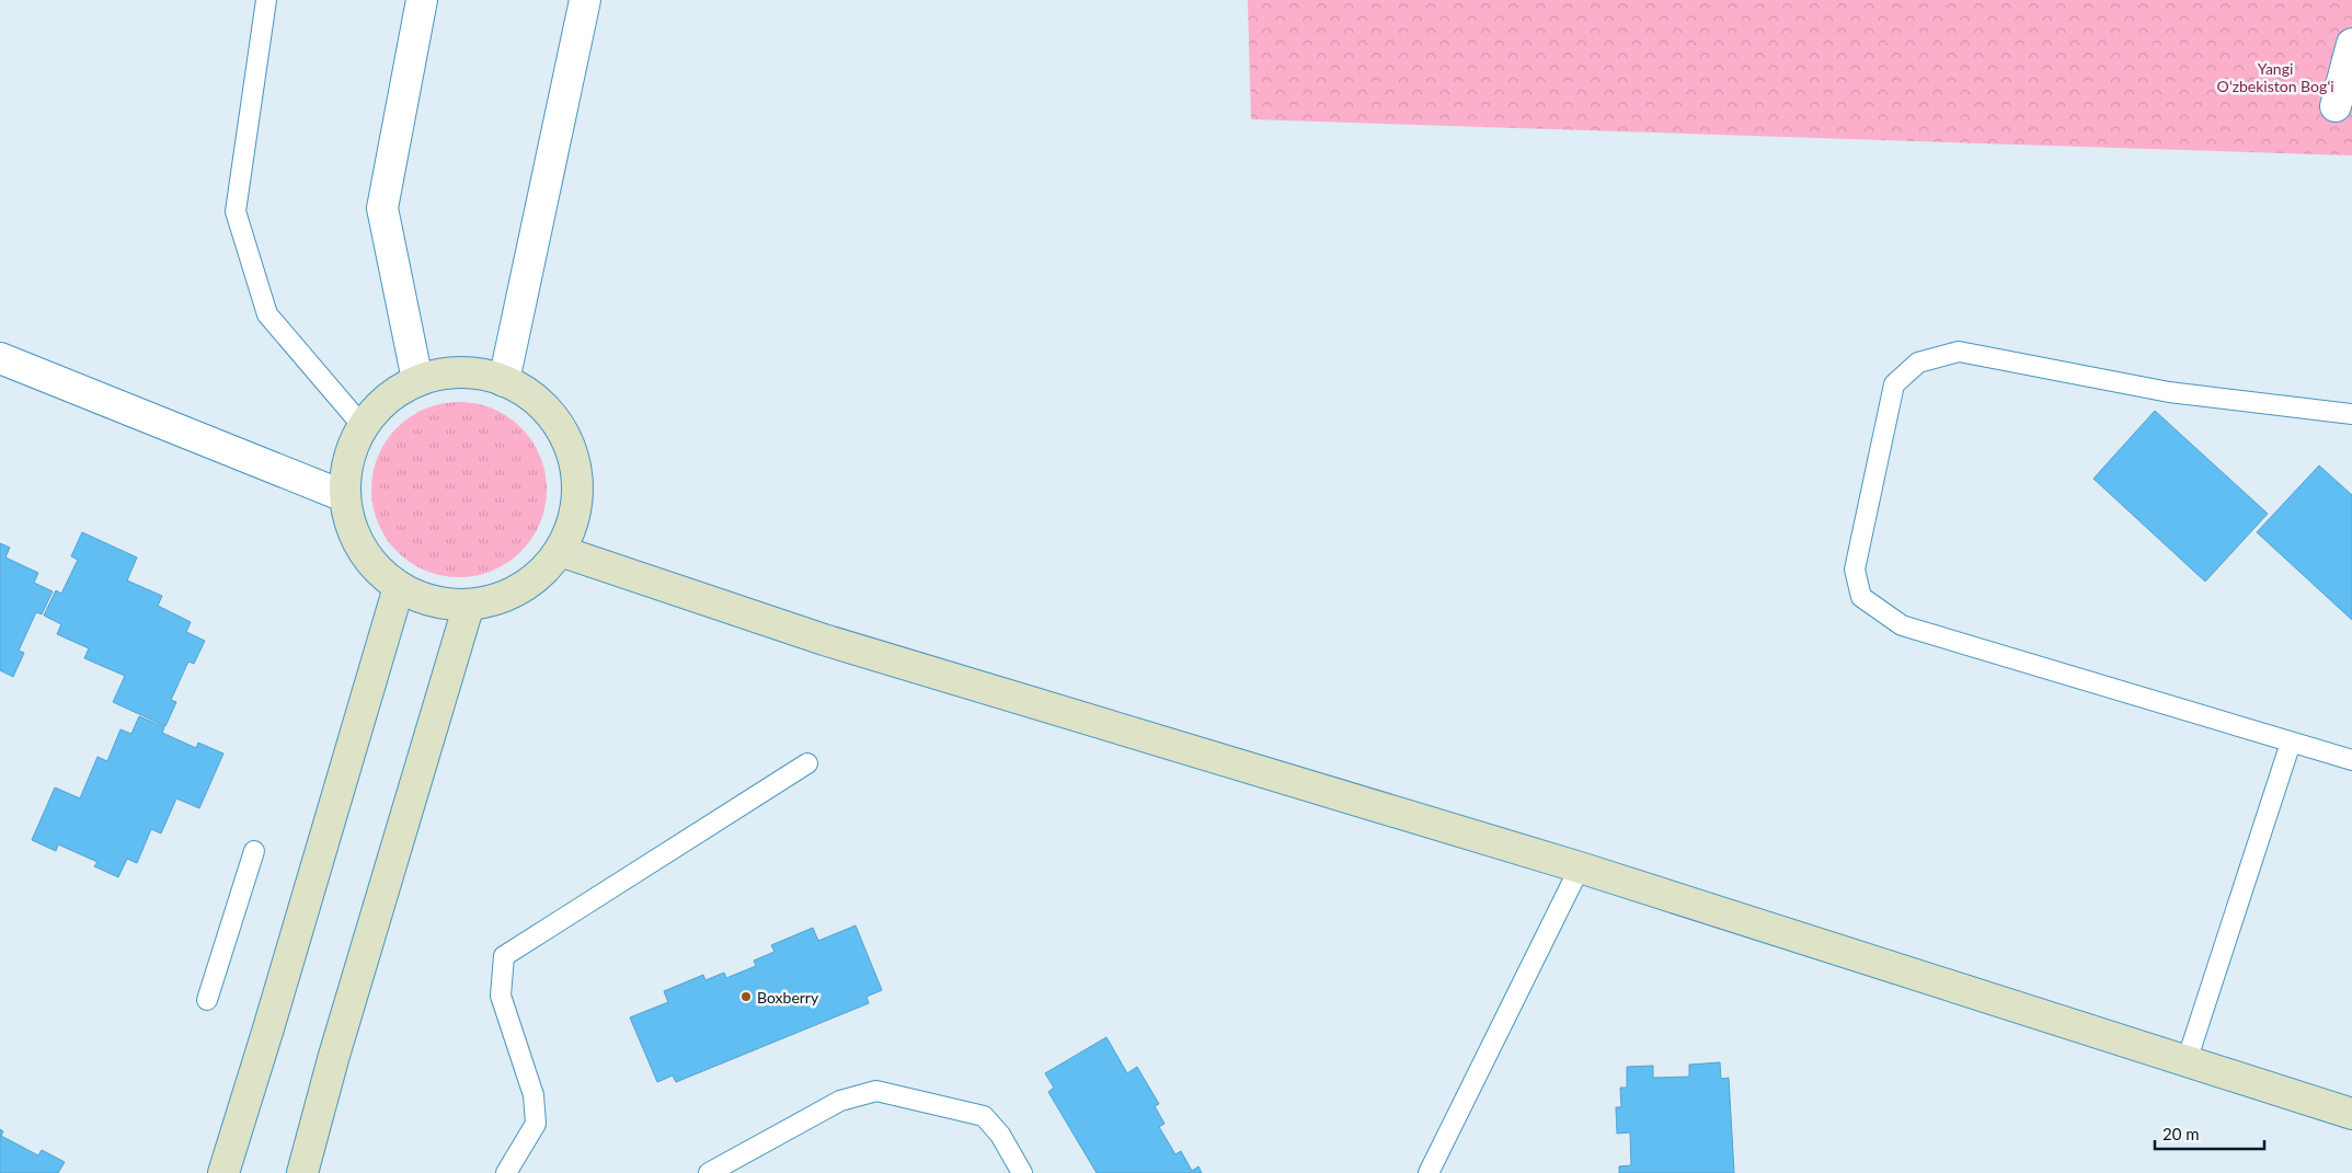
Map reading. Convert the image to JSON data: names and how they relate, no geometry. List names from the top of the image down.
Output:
{
  "parks": ["Yangi Oʻzbekiston Bogʻi"],
  "places": ["Boxberry"],
  "scale_bar": "20 m"
}
